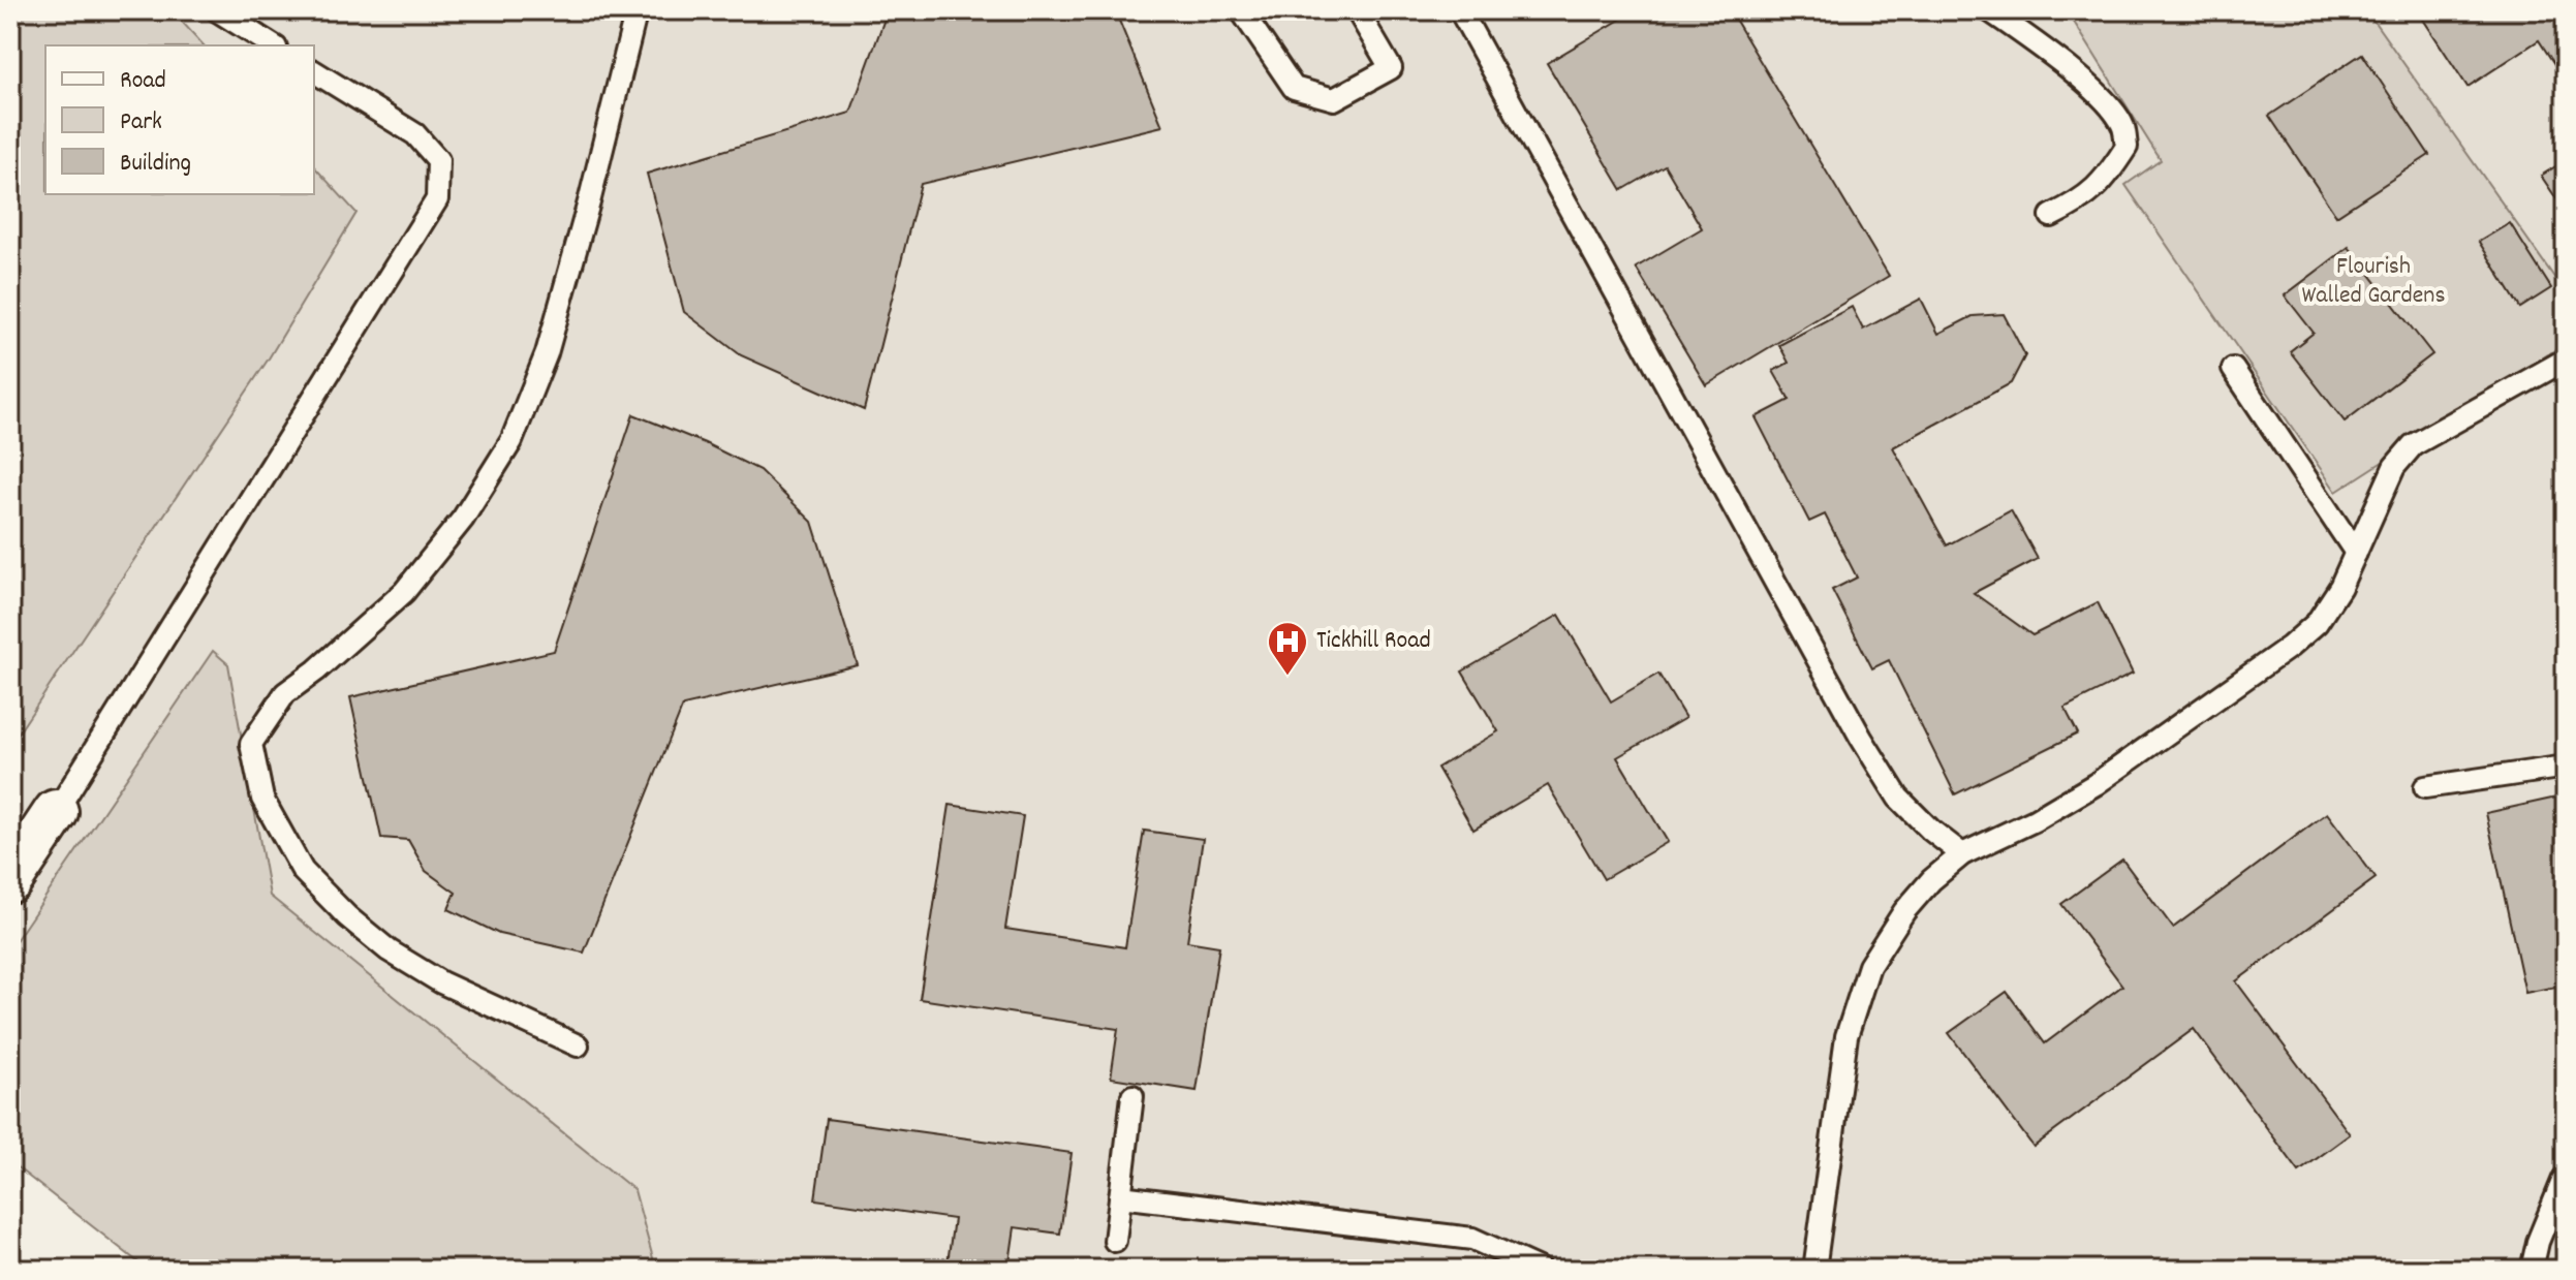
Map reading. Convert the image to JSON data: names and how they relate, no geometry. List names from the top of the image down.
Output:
{
  "parks": ["Flourish Walled Gardens"],
  "places": {
    "hospital": ["Tickhill Road"]
  },
  "legend": ["Road", "Park", "Building"]
}
